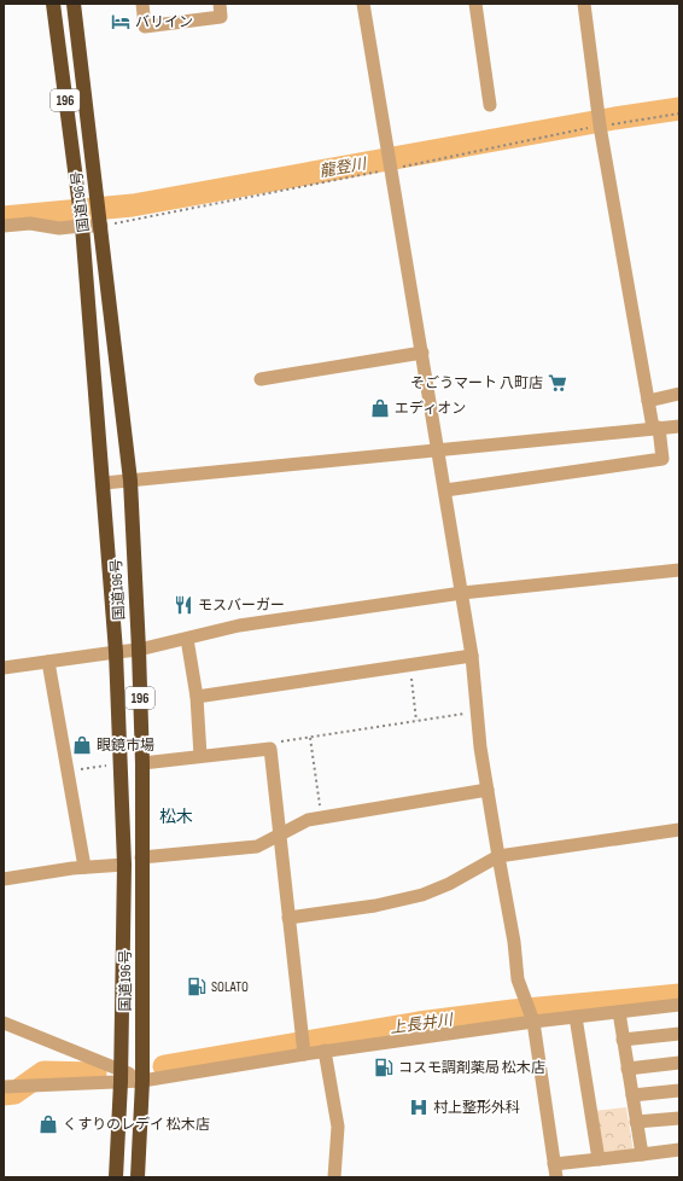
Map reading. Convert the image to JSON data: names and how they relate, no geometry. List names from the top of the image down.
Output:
{
  "streets": {
    "highway": ["196", "国道196号"]
  },
  "districts": ["松木"],
  "water": ["龍登川", "上長井川"],
  "places": {
    "hotel": ["バリイン"],
    "supermarket": ["そごうマート 八町店"],
    "shop": ["エディオン", "眼鏡市場", "くすりのレデイ 松木店"],
    "restaurant": ["モスバーガー"],
    "fuel station": ["SOLATO", "コスモ調剤薬局 松木店"],
    "hospital": ["村上整形外科"]
  }
}
